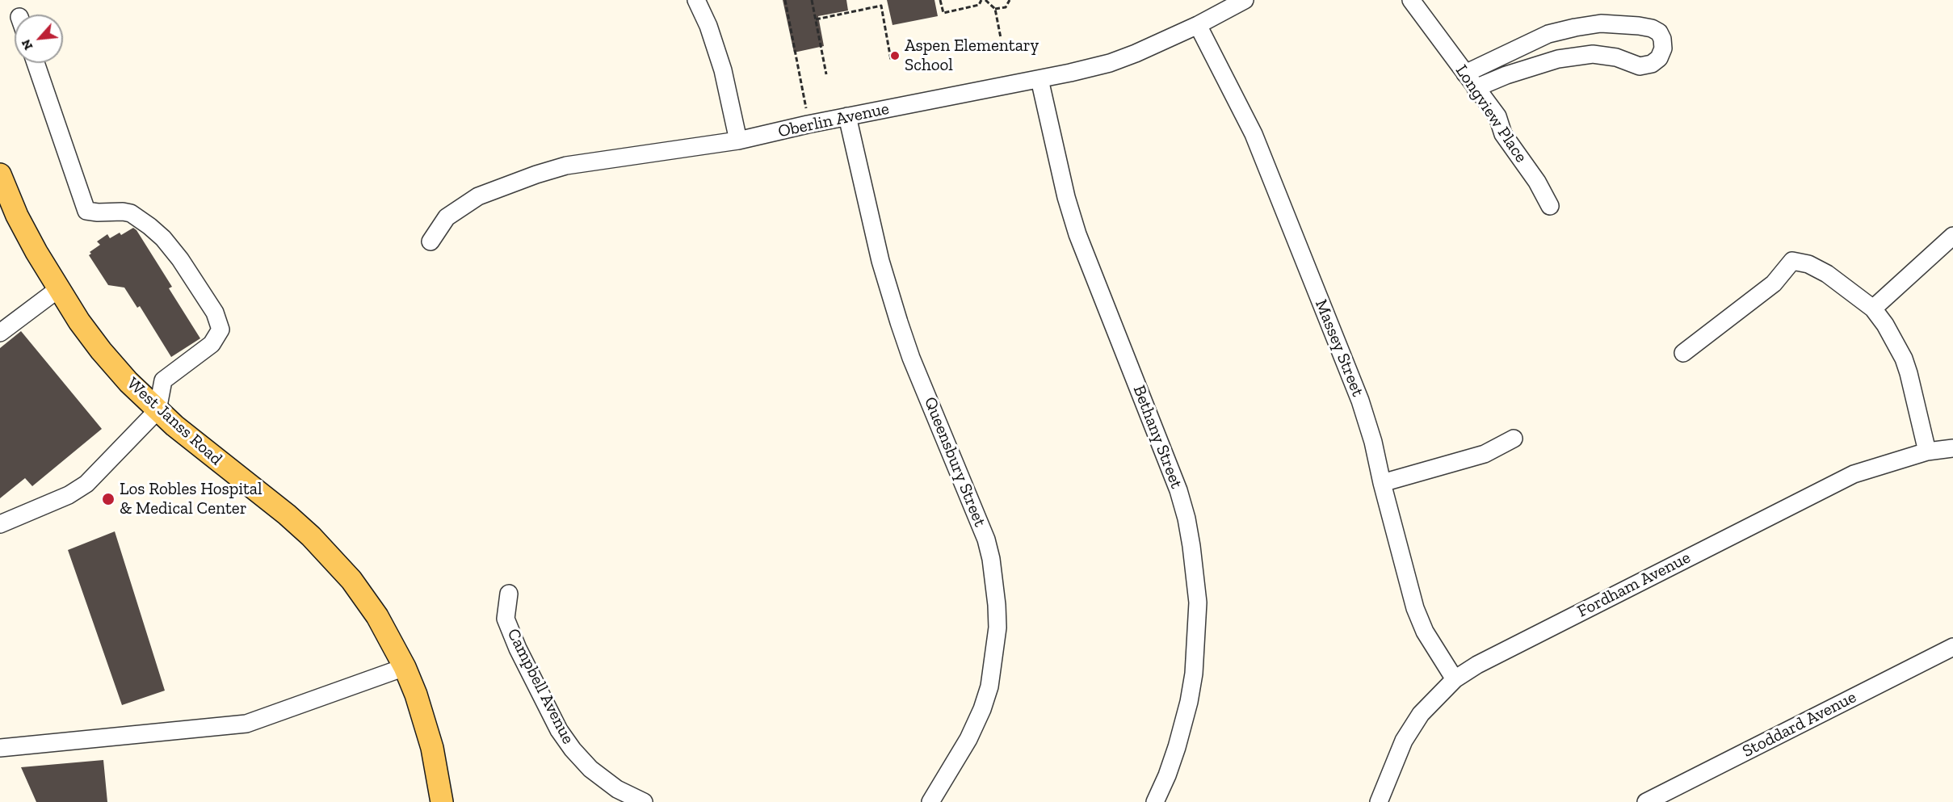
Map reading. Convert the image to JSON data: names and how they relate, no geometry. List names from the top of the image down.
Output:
{
  "streets": {
    "main road": ["West Janss Road"],
    "street": [
      "Longview Place",
      "Oberlin Avenue",
      "Massey Street",
      "Bethany Street",
      "Queensbury Street",
      "Fordham Avenue",
      "Campbell Avenue",
      "Stoddard Avenue"
    ]
  },
  "crossings": [
    ["Oberlin Avenue", "Massey Street"],
    ["Oberlin Avenue", "Bethany Street"],
    ["Oberlin Avenue", "Queensbury Street"],
    ["Massey Street", "Fordham Avenue"]
  ],
  "places": ["Aspen Elementary School", "Los Robles Hospital & Medical Center"],
  "north": "bottom left"
}
